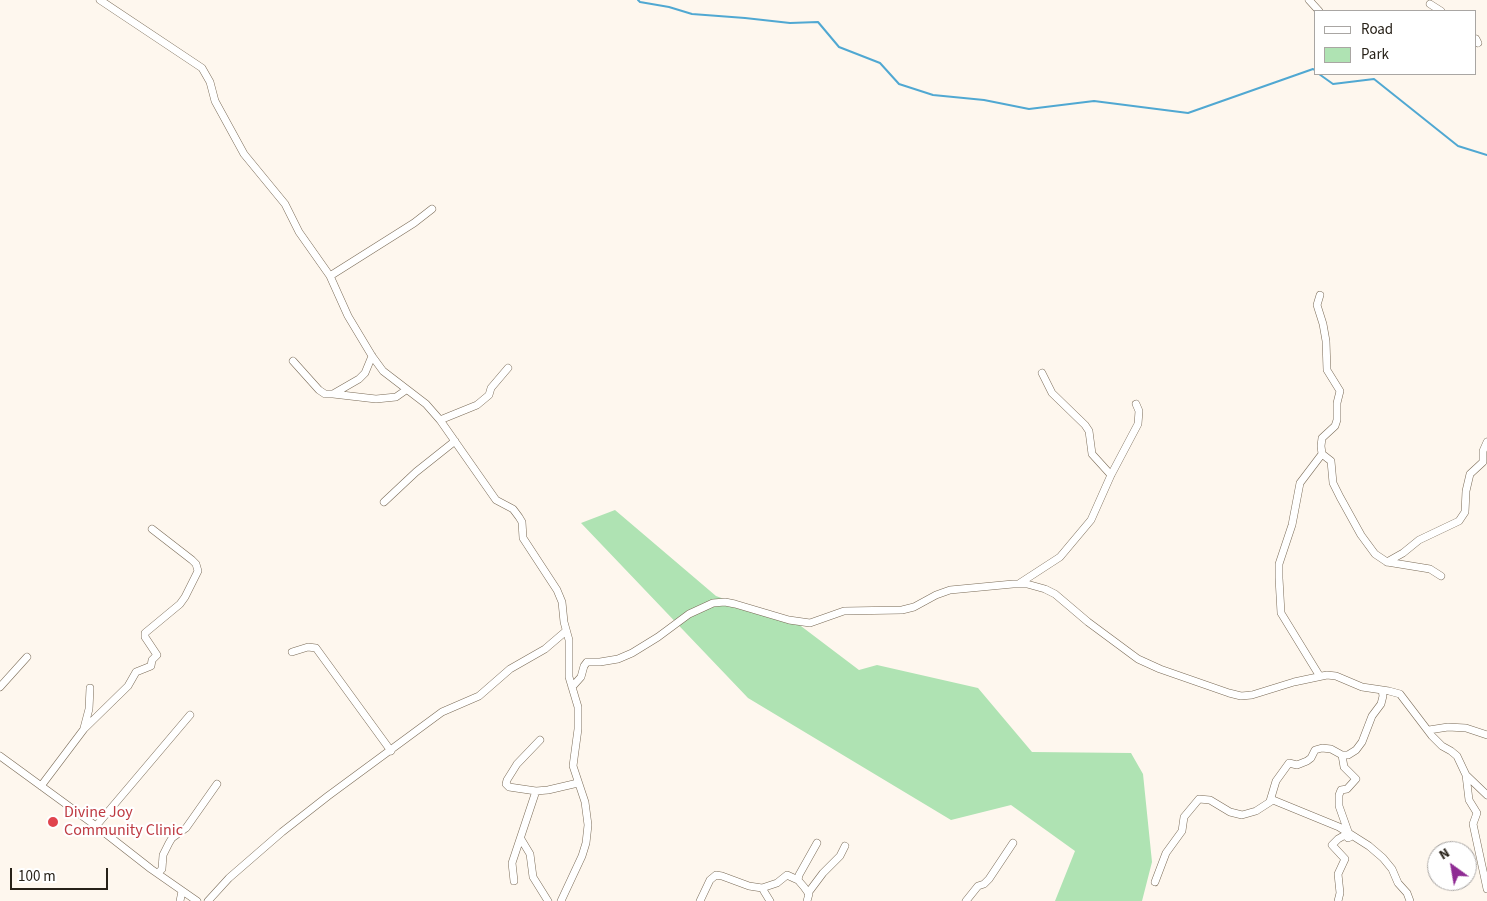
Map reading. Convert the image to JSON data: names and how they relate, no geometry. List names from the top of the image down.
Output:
{
  "places": ["Divine Joy Community Clinic"],
  "legend": ["Road", "Park"],
  "scale_bar": "100 m",
  "north": "top left"
}
